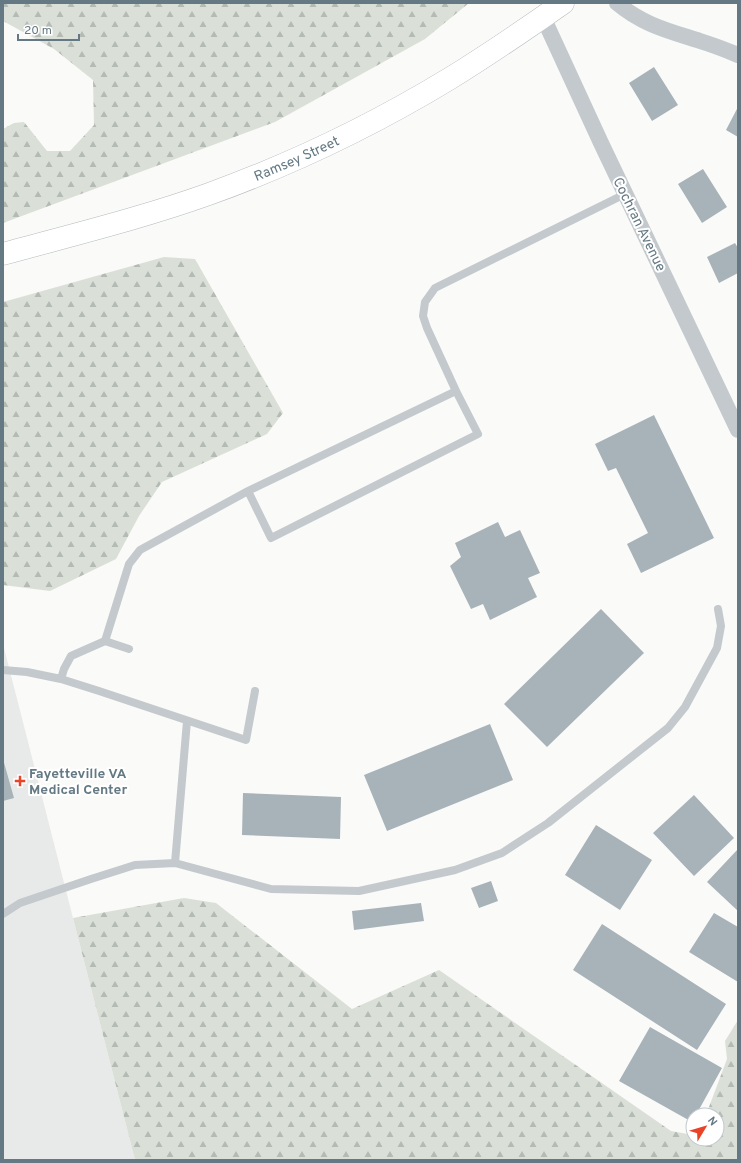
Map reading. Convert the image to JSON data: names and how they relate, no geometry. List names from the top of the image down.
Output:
{
  "streets": {
    "main road": ["Ramsey Street"],
    "street": ["Cochran Avenue"]
  },
  "crossings": [
    ["Ramsey Street", "Cochran Avenue"]
  ],
  "places": {
    "health": ["Fayetteville VA Medical Center"]
  },
  "scale_bar": "20 m",
  "north": "top right"
}
